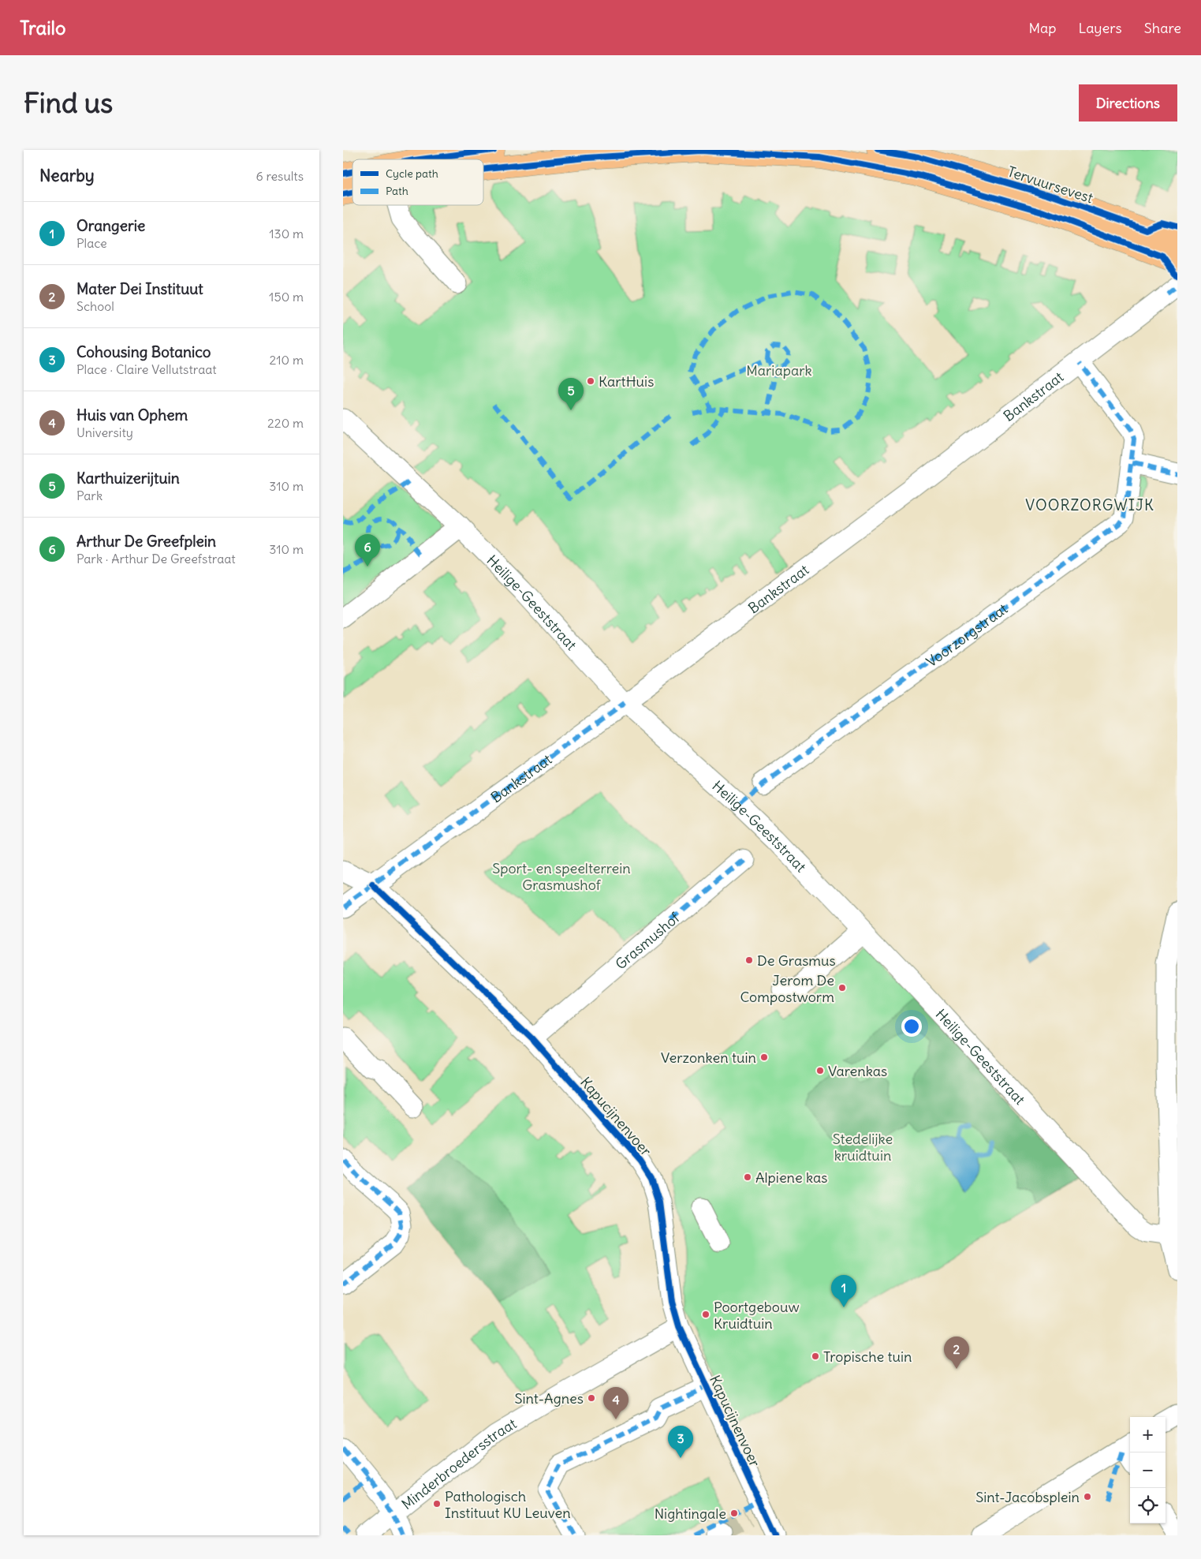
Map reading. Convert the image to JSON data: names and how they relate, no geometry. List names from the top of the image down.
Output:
{
  "streets": {
    "main road": ["Tervuursevest"],
    "street": [
      "Bankstraat",
      "Heilige-Geeststraat",
      "Voorzorgstraat",
      "Grasmushof",
      "Kapucijnenvoer",
      "Minderbroedersstraat"
    ]
  },
  "crossings": [
    ["Bankstraat", "Heilige-Geeststraat"],
    ["Bankstraat", "Voorzorgstraat"],
    ["Bankstraat", "Kapucijnenvoer"],
    ["Heilige-Geeststraat", "Voorzorgstraat"],
    ["Grasmushof", "Kapucijnenvoer"],
    ["Kapucijnenvoer", "Minderbroedersstraat"]
  ],
  "districts": ["VOORZORGWIJK"],
  "parks": ["Mariapark", "Sport- en speelterrein Grasmushof", "Stedelijke kruidtuin"],
  "places": [
    "KartHuis",
    "De Grasmus",
    "Jerom De Compostworm",
    "Verzonken tuin",
    "Varenkas",
    "Alpiene kas",
    "Poortgebouw Kruidtuin",
    "Tropische tuin",
    "Sint-Agnes",
    "Sint-Jacobsplein",
    "Pathologisch Instituut KU Leuven",
    "Nightingale"
  ],
  "legend": ["Cycle path", "Path"],
  "page": {
    "header": "Trailo",
    "nav": ["Map", "Layers", "Share"],
    "buttons": "Directions",
    "title": "Find us",
    "heading": ["Nearby", "6 results"],
    "list": [
      {
        "mark": "1",
        "name": "Orangerie",
        "note": "Place",
        "value": "130 m"
      },
      {
        "mark": "2",
        "name": "Mater Dei Instituut",
        "note": "School",
        "value": "150 m"
      },
      {
        "mark": "3",
        "name": "Cohousing Botanico",
        "note": "Place · Claire Vellutstraat",
        "value": "210 m"
      },
      {
        "mark": "4",
        "name": "Huis van Ophem",
        "note": "University",
        "value": "220 m"
      },
      {
        "mark": "5",
        "name": "Karthuizerijtuin",
        "note": "Park",
        "value": "310 m"
      },
      {
        "mark": "6",
        "name": "Arthur De Greefplein",
        "note": "Park · Arthur De Greefstraat",
        "value": "310 m"
      }
    ],
    "pins": [
      "5",
      "6",
      "1",
      "2",
      "4",
      "3"
    ],
    "map_buttons": ["+", "−"]
  }
}
